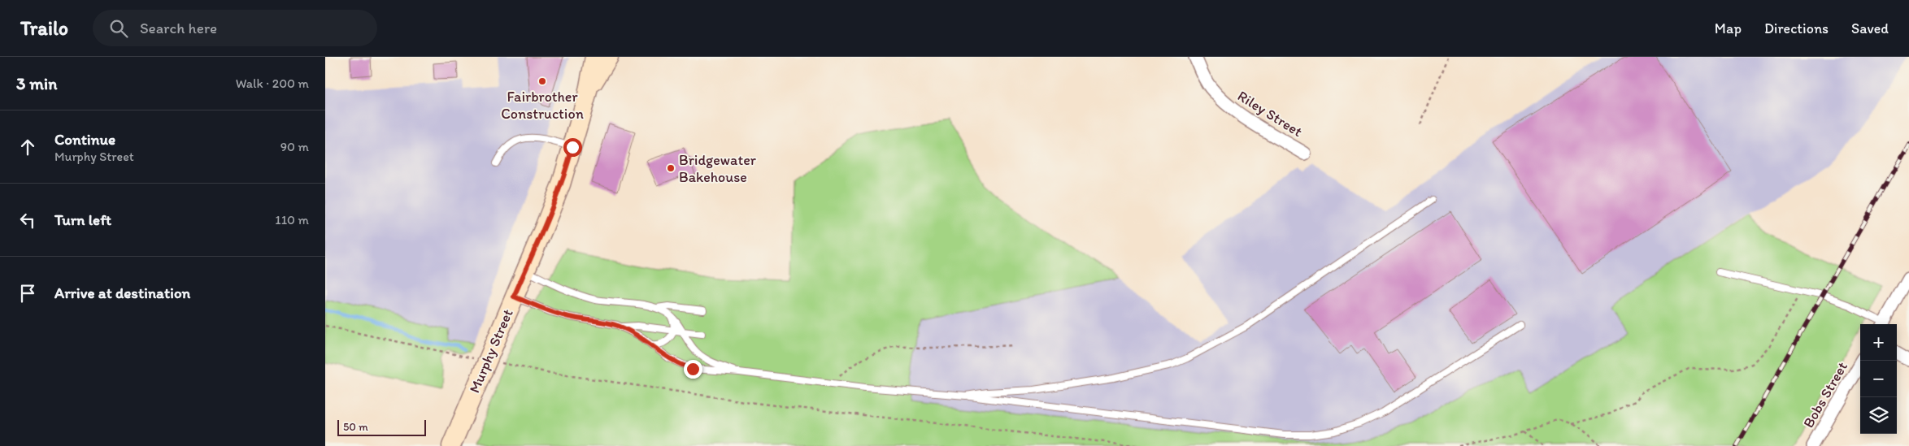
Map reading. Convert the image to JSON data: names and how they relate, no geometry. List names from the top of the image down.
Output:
{
  "streets": {
    "street": ["Riley Street", "Murphy Street", "Bobs Street"]
  },
  "places": ["Fairbrother Construction", "Bridgewater Bakehouse"],
  "scale_bar": "50 m",
  "page": {
    "header": "Trailo",
    "search": "Search here",
    "nav": ["Map", "Directions", "Saved"],
    "heading": ["3 min", "Walk · 200 m"],
    "list": [
      ["Continue", "Murphy Street", "90 m"],
      ["Turn left", "110 m"],
      "Arrive at destination"
    ],
    "map_buttons": ["+", "−"],
    "scale": "50 m"
  }
}
